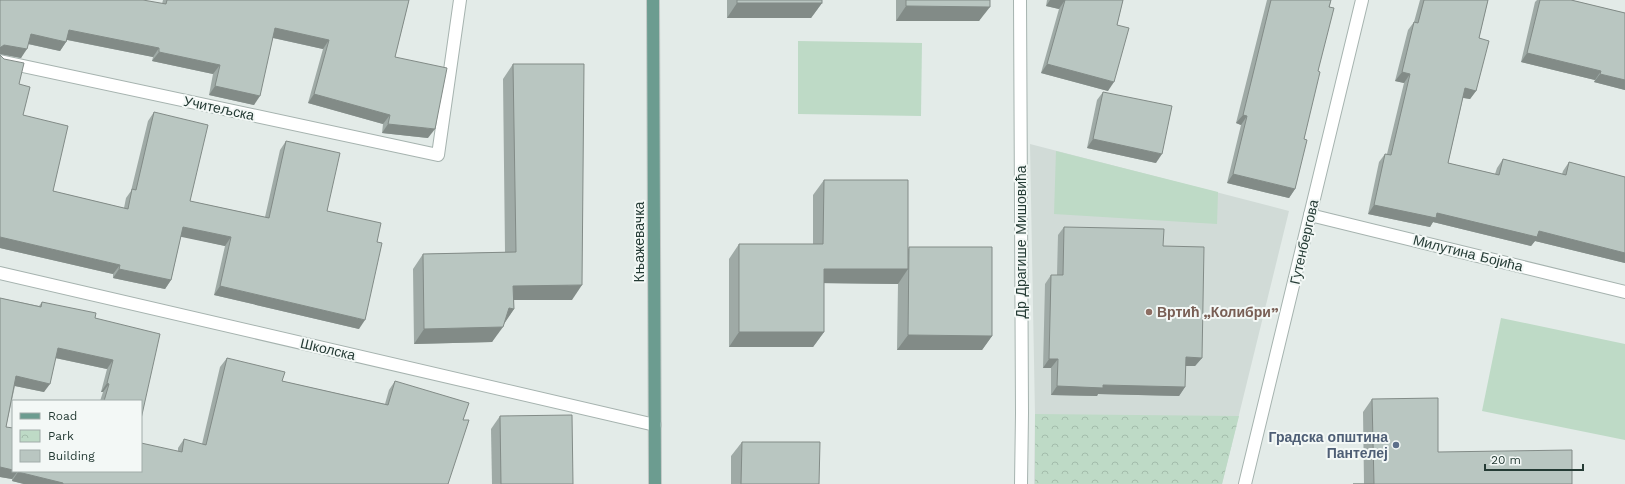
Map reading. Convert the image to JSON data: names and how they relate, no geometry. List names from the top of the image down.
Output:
{
  "streets": {
    "main road": ["Књажевачка"],
    "street": [
      "Учитељска",
      "Др Драгише Мишовића",
      "Гутенбергова",
      "Милутина Бојића",
      "Школска"
    ]
  },
  "crossings": [
    ["Књажевачка", "Школска"],
    ["Гутенбергова", "Милутина Бојића"]
  ],
  "places": ["Вртић „Колибри”", "Градска општина Пантелеј"],
  "legend": ["Road", "Park", "Building"],
  "scale_bar": "20 m"
}
